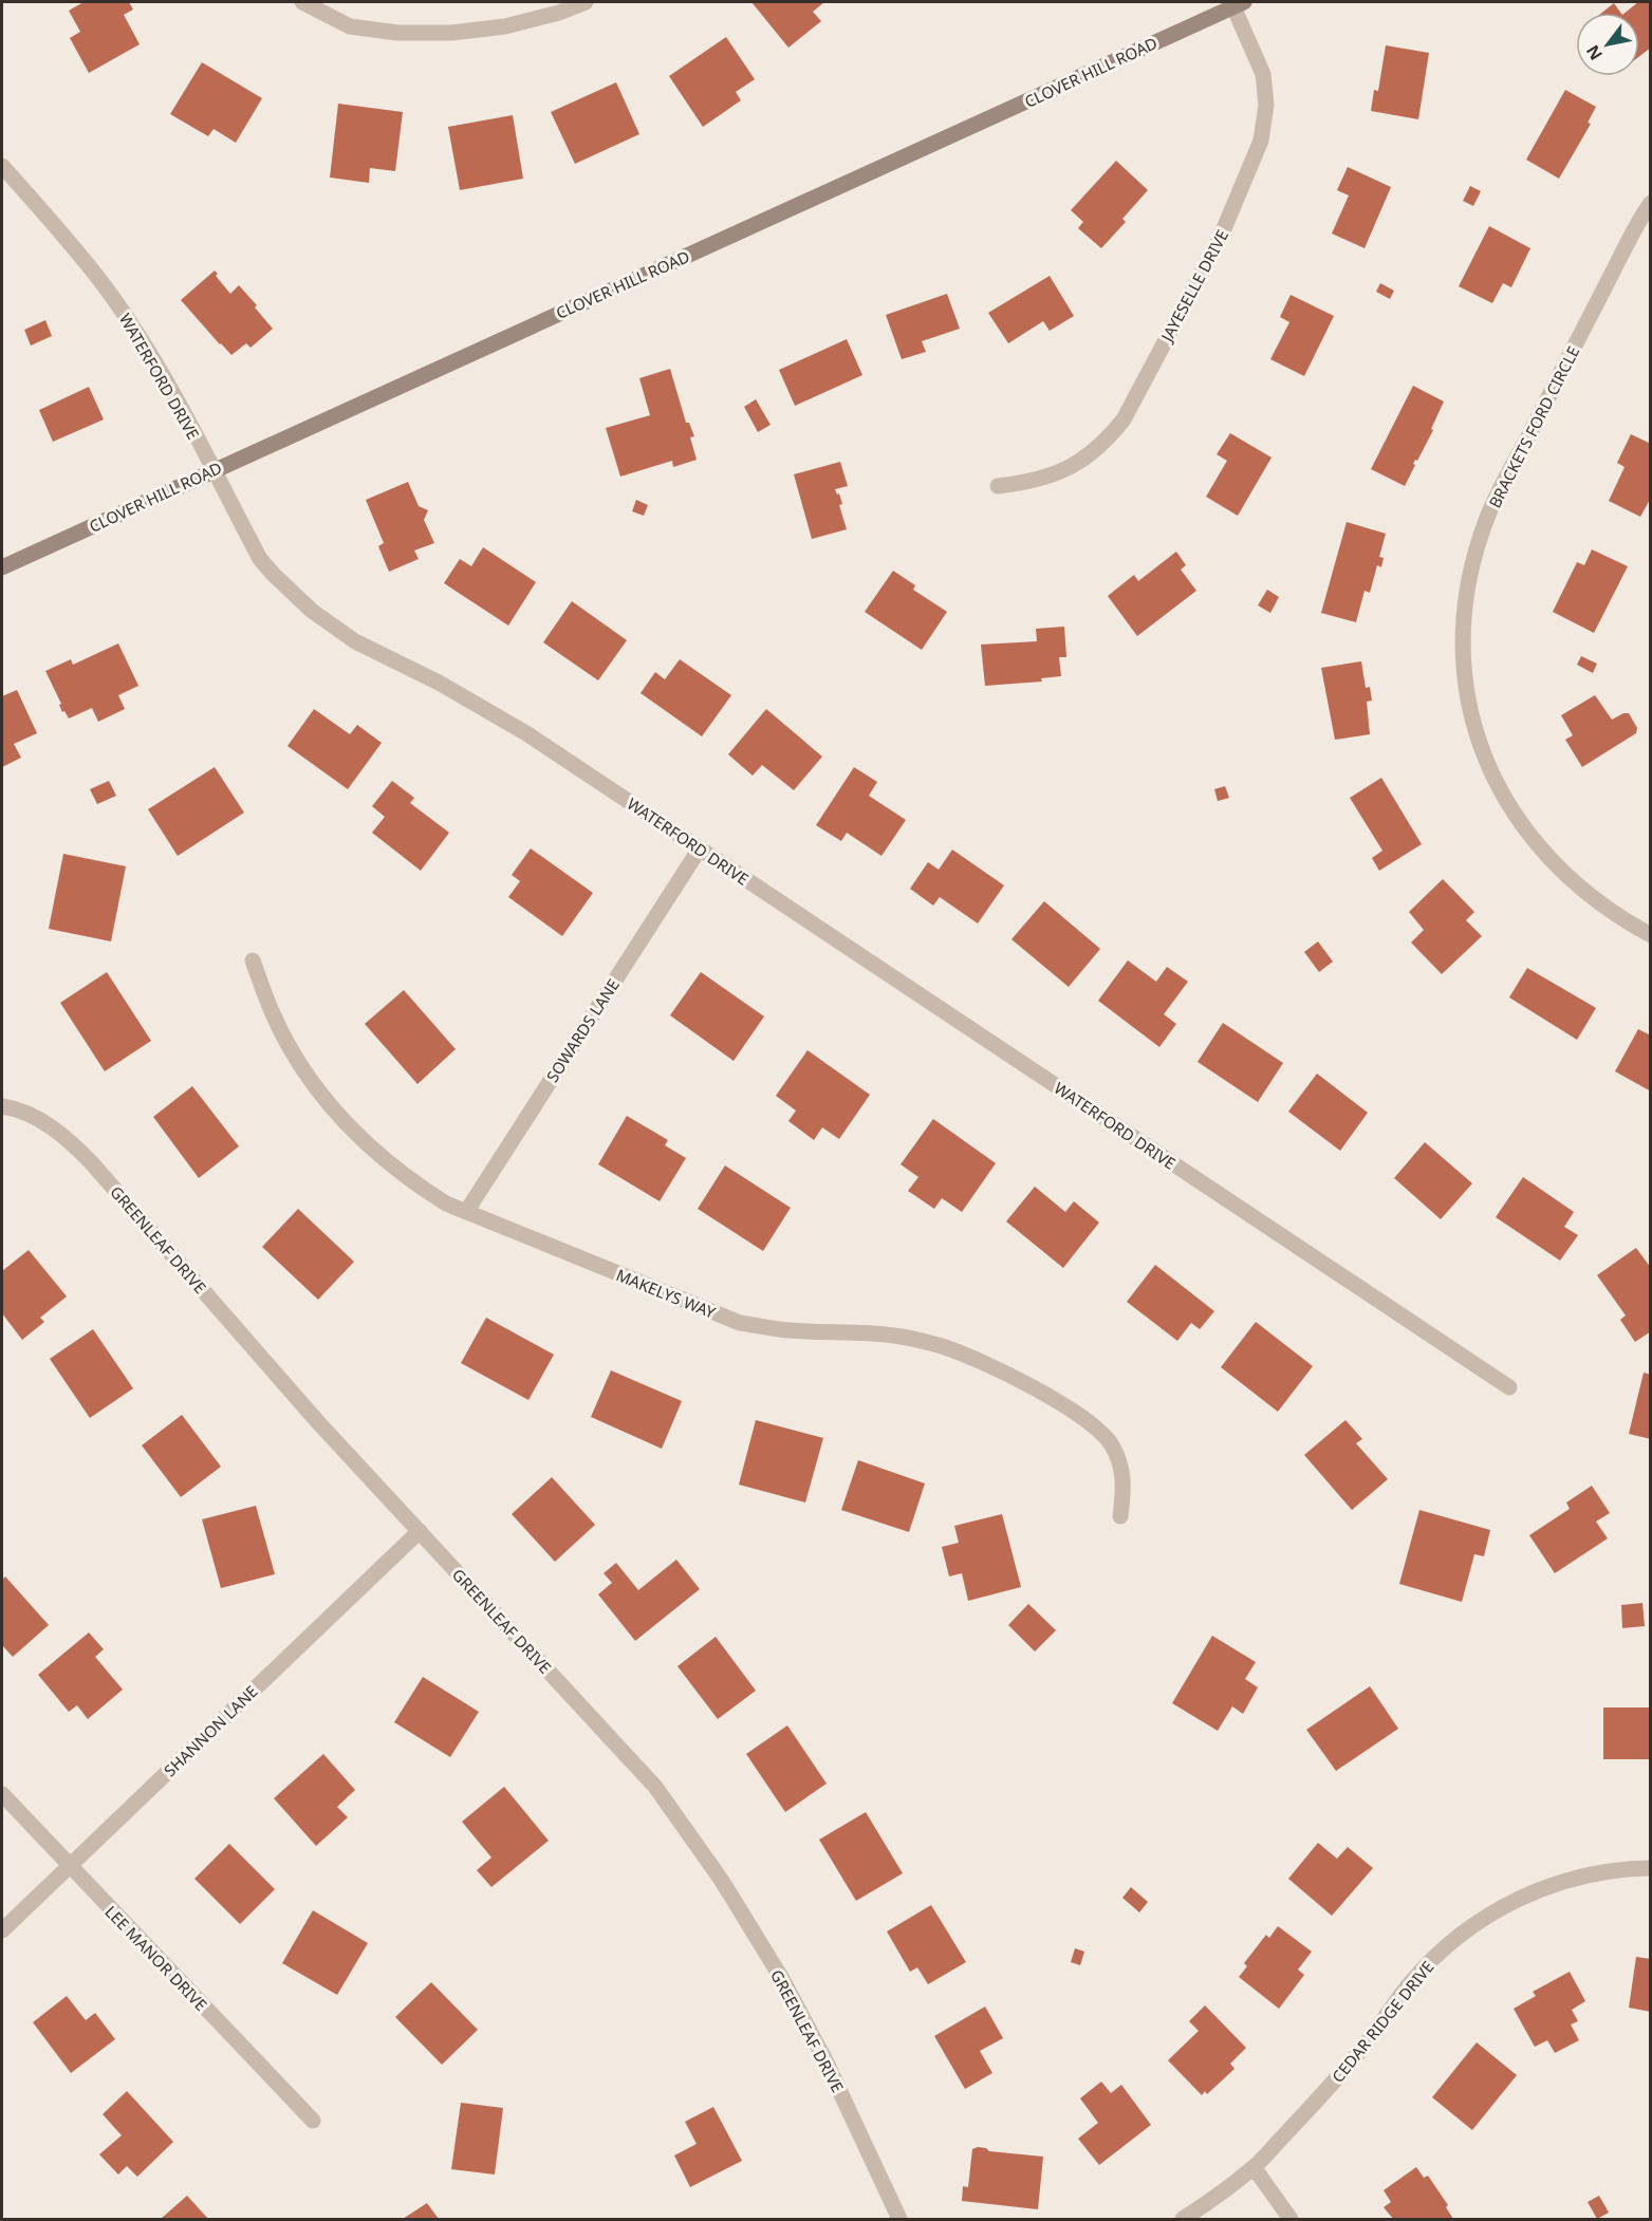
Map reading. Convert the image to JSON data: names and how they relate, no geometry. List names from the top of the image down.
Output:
{
  "streets": {
    "street": [
      "CLOVER HILL ROAD",
      "JAYESELLE DRIVE",
      "WATERFORD DRIVE",
      "BRACKETS FORD CIRCLE",
      "SOWARDS LANE",
      "GREENLEAF DRIVE",
      "MAKELYS WAY",
      "SHANNON LANE",
      "LEE MANOR DRIVE",
      "CEDAR RIDGE DRIVE"
    ]
  },
  "crossings": [
    ["CLOVER HILL ROAD", "JAYESELLE DRIVE"],
    ["CLOVER HILL ROAD", "WATERFORD DRIVE"],
    ["WATERFORD DRIVE", "SOWARDS LANE"],
    ["SOWARDS LANE", "MAKELYS WAY"],
    ["GREENLEAF DRIVE", "SHANNON LANE"],
    ["SHANNON LANE", "LEE MANOR DRIVE"]
  ],
  "north": "bottom left"
}
